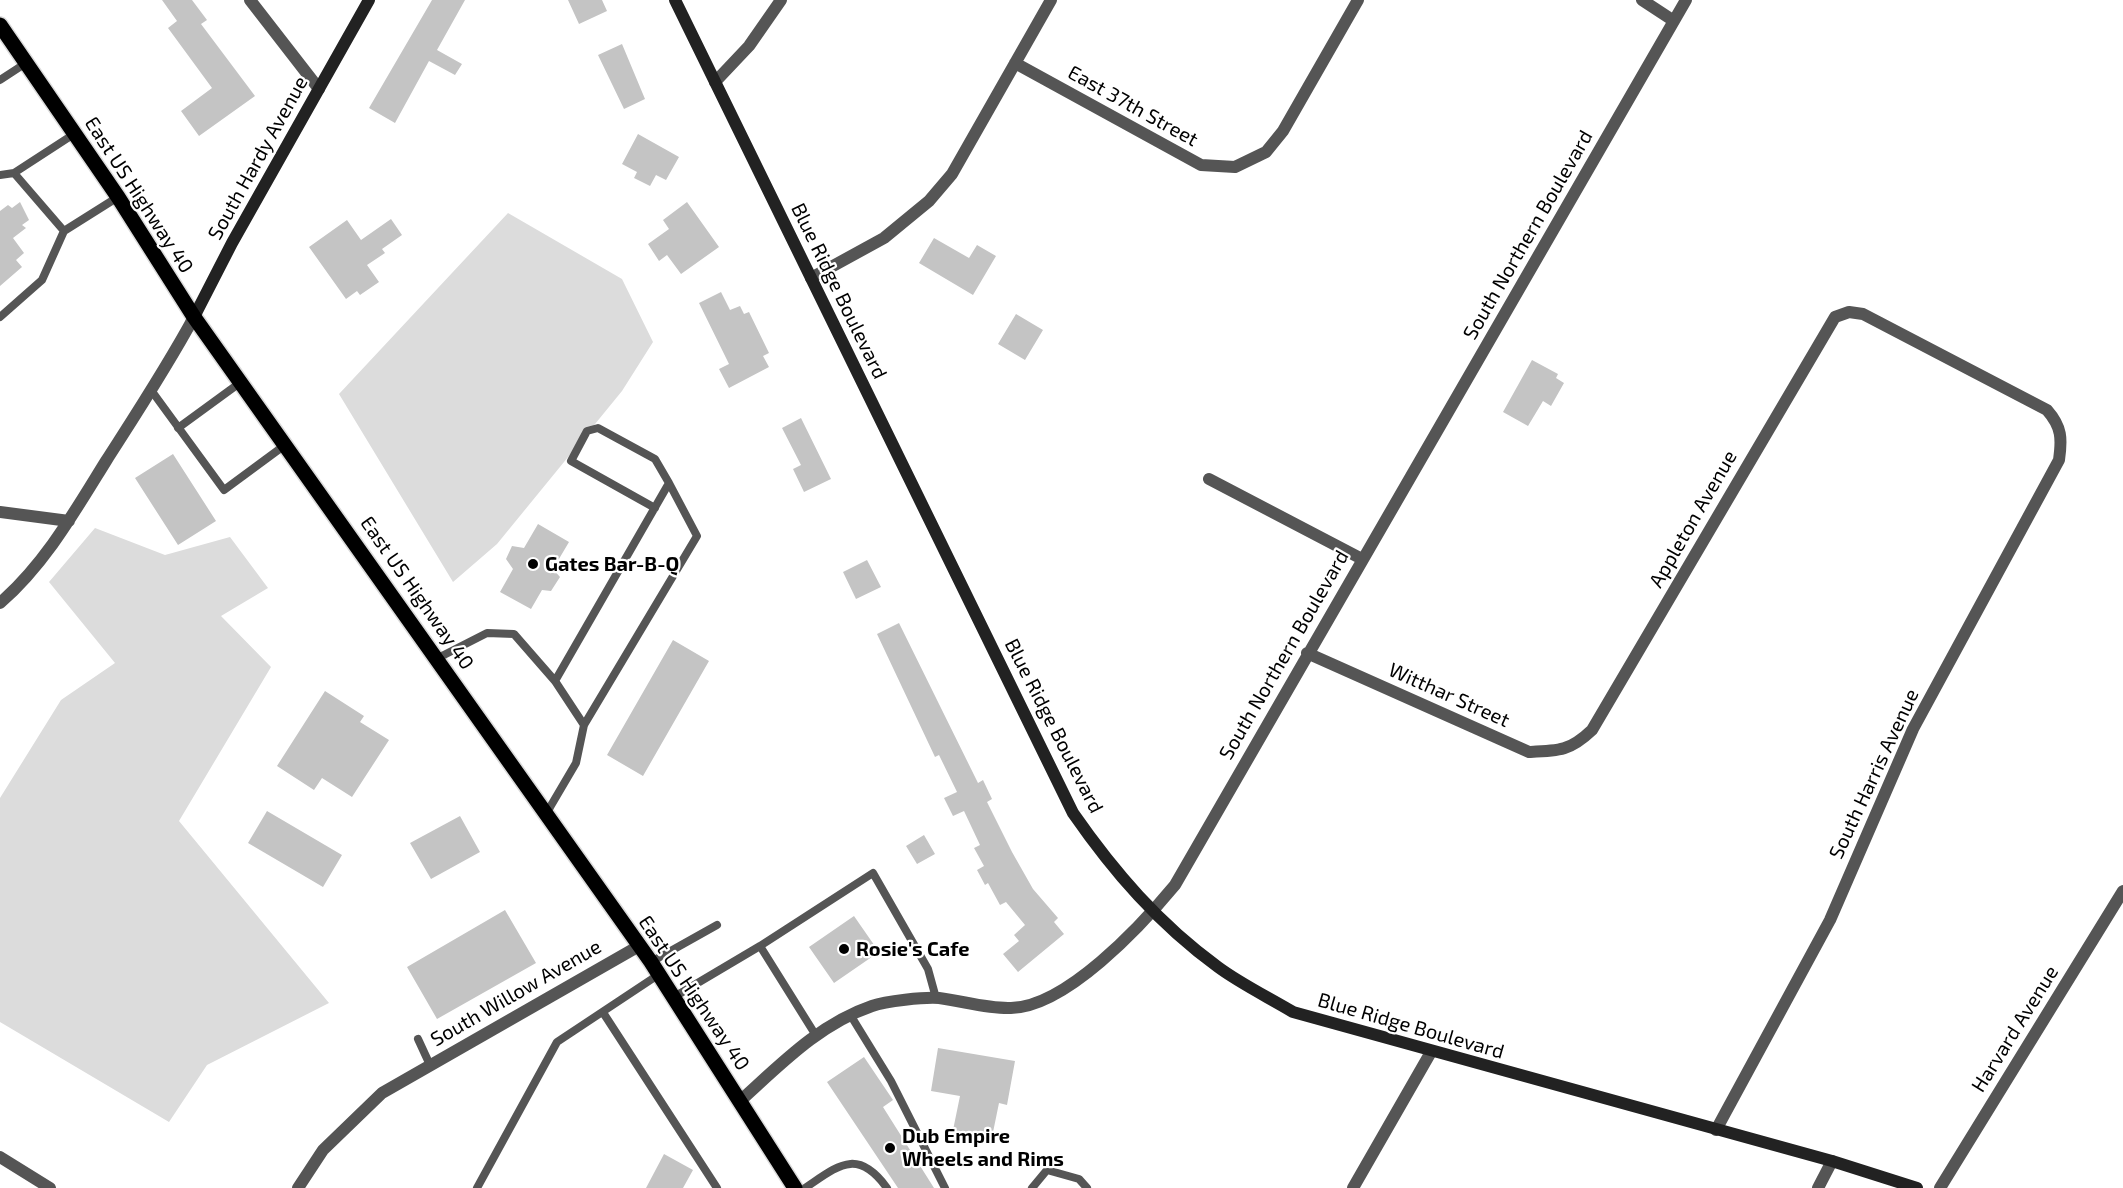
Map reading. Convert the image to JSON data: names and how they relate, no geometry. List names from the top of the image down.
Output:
{
  "streets": {
    "main road": ["East US Highway 40"],
    "street": [
      "East 37th Street",
      "South Hardy Avenue",
      "South Northern Boulevard",
      "Blue Ridge Boulevard",
      "Appleton Avenue",
      "Witthar Street",
      "South Harris Avenue",
      "South Willow Avenue",
      "Harvard Avenue"
    ]
  },
  "crossings": [
    ["South Hardy Avenue", "East US Highway 40"],
    ["East US Highway 40", "South Northern Boulevard"],
    ["East US Highway 40", "South Willow Avenue"],
    ["South Northern Boulevard", "Blue Ridge Boulevard"],
    ["South Northern Boulevard", "Witthar Street"],
    ["Blue Ridge Boulevard", "South Harris Avenue"],
    ["Appleton Avenue", "Witthar Street"],
    ["Appleton Avenue", "South Harris Avenue"]
  ],
  "places": ["Gates Bar-B-Q", "Rosie's Cafe", "Dub Empire Wheels and Rims"]
}
